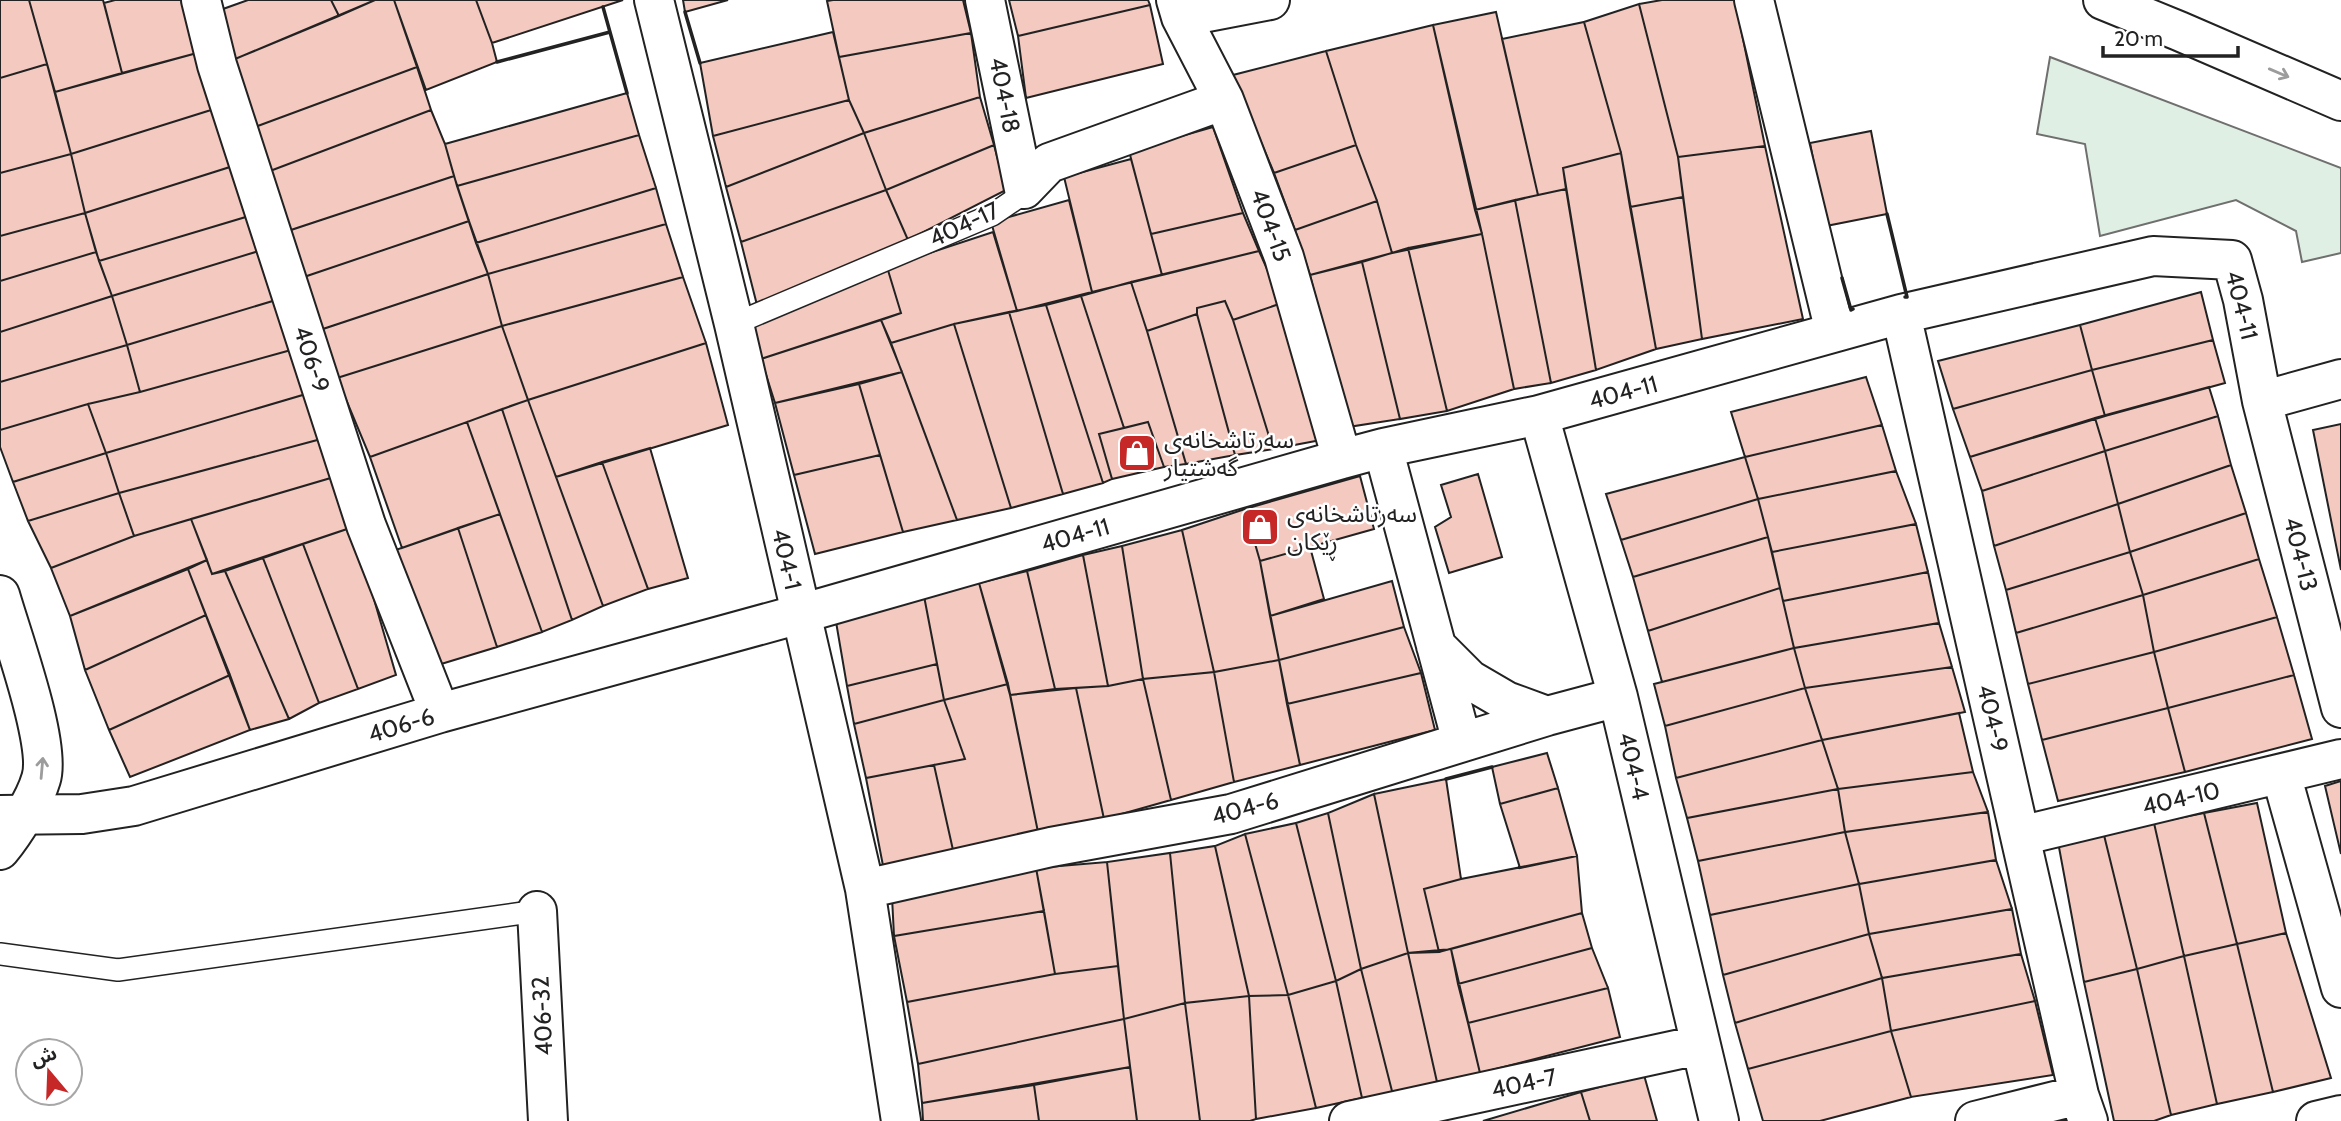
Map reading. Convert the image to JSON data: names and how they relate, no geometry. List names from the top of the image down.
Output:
{
  "streets": {
    "street": [
      "404-18",
      "404-17",
      "404-15",
      "404-11",
      "406-9",
      "404-13",
      "404-1",
      "404-9",
      "406-6",
      "404-4",
      "404-10",
      "404-6",
      "406-32",
      "404-7"
    ]
  },
  "crossings": [
    ["404-18", "404-17"],
    ["404-17", "404-15"],
    ["404-17", "404-1"],
    ["404-15", "404-11"],
    ["404-11", "404-13"],
    ["404-11", "404-1"],
    ["404-11", "404-9"],
    ["404-11", "406-6"],
    ["404-11", "404-4"],
    ["406-9", "406-6"],
    ["404-1", "406-6"],
    ["404-1", "404-6"],
    ["404-9", "404-10"],
    ["404-4", "404-6"],
    ["404-4", "404-7"]
  ],
  "places": {
    "shop": ["سەرتاشخانەی گەشتیار", "سەرتاشخانەی ڕێکان"]
  },
  "scale_bar": "20 m",
  "north": "top"
}
